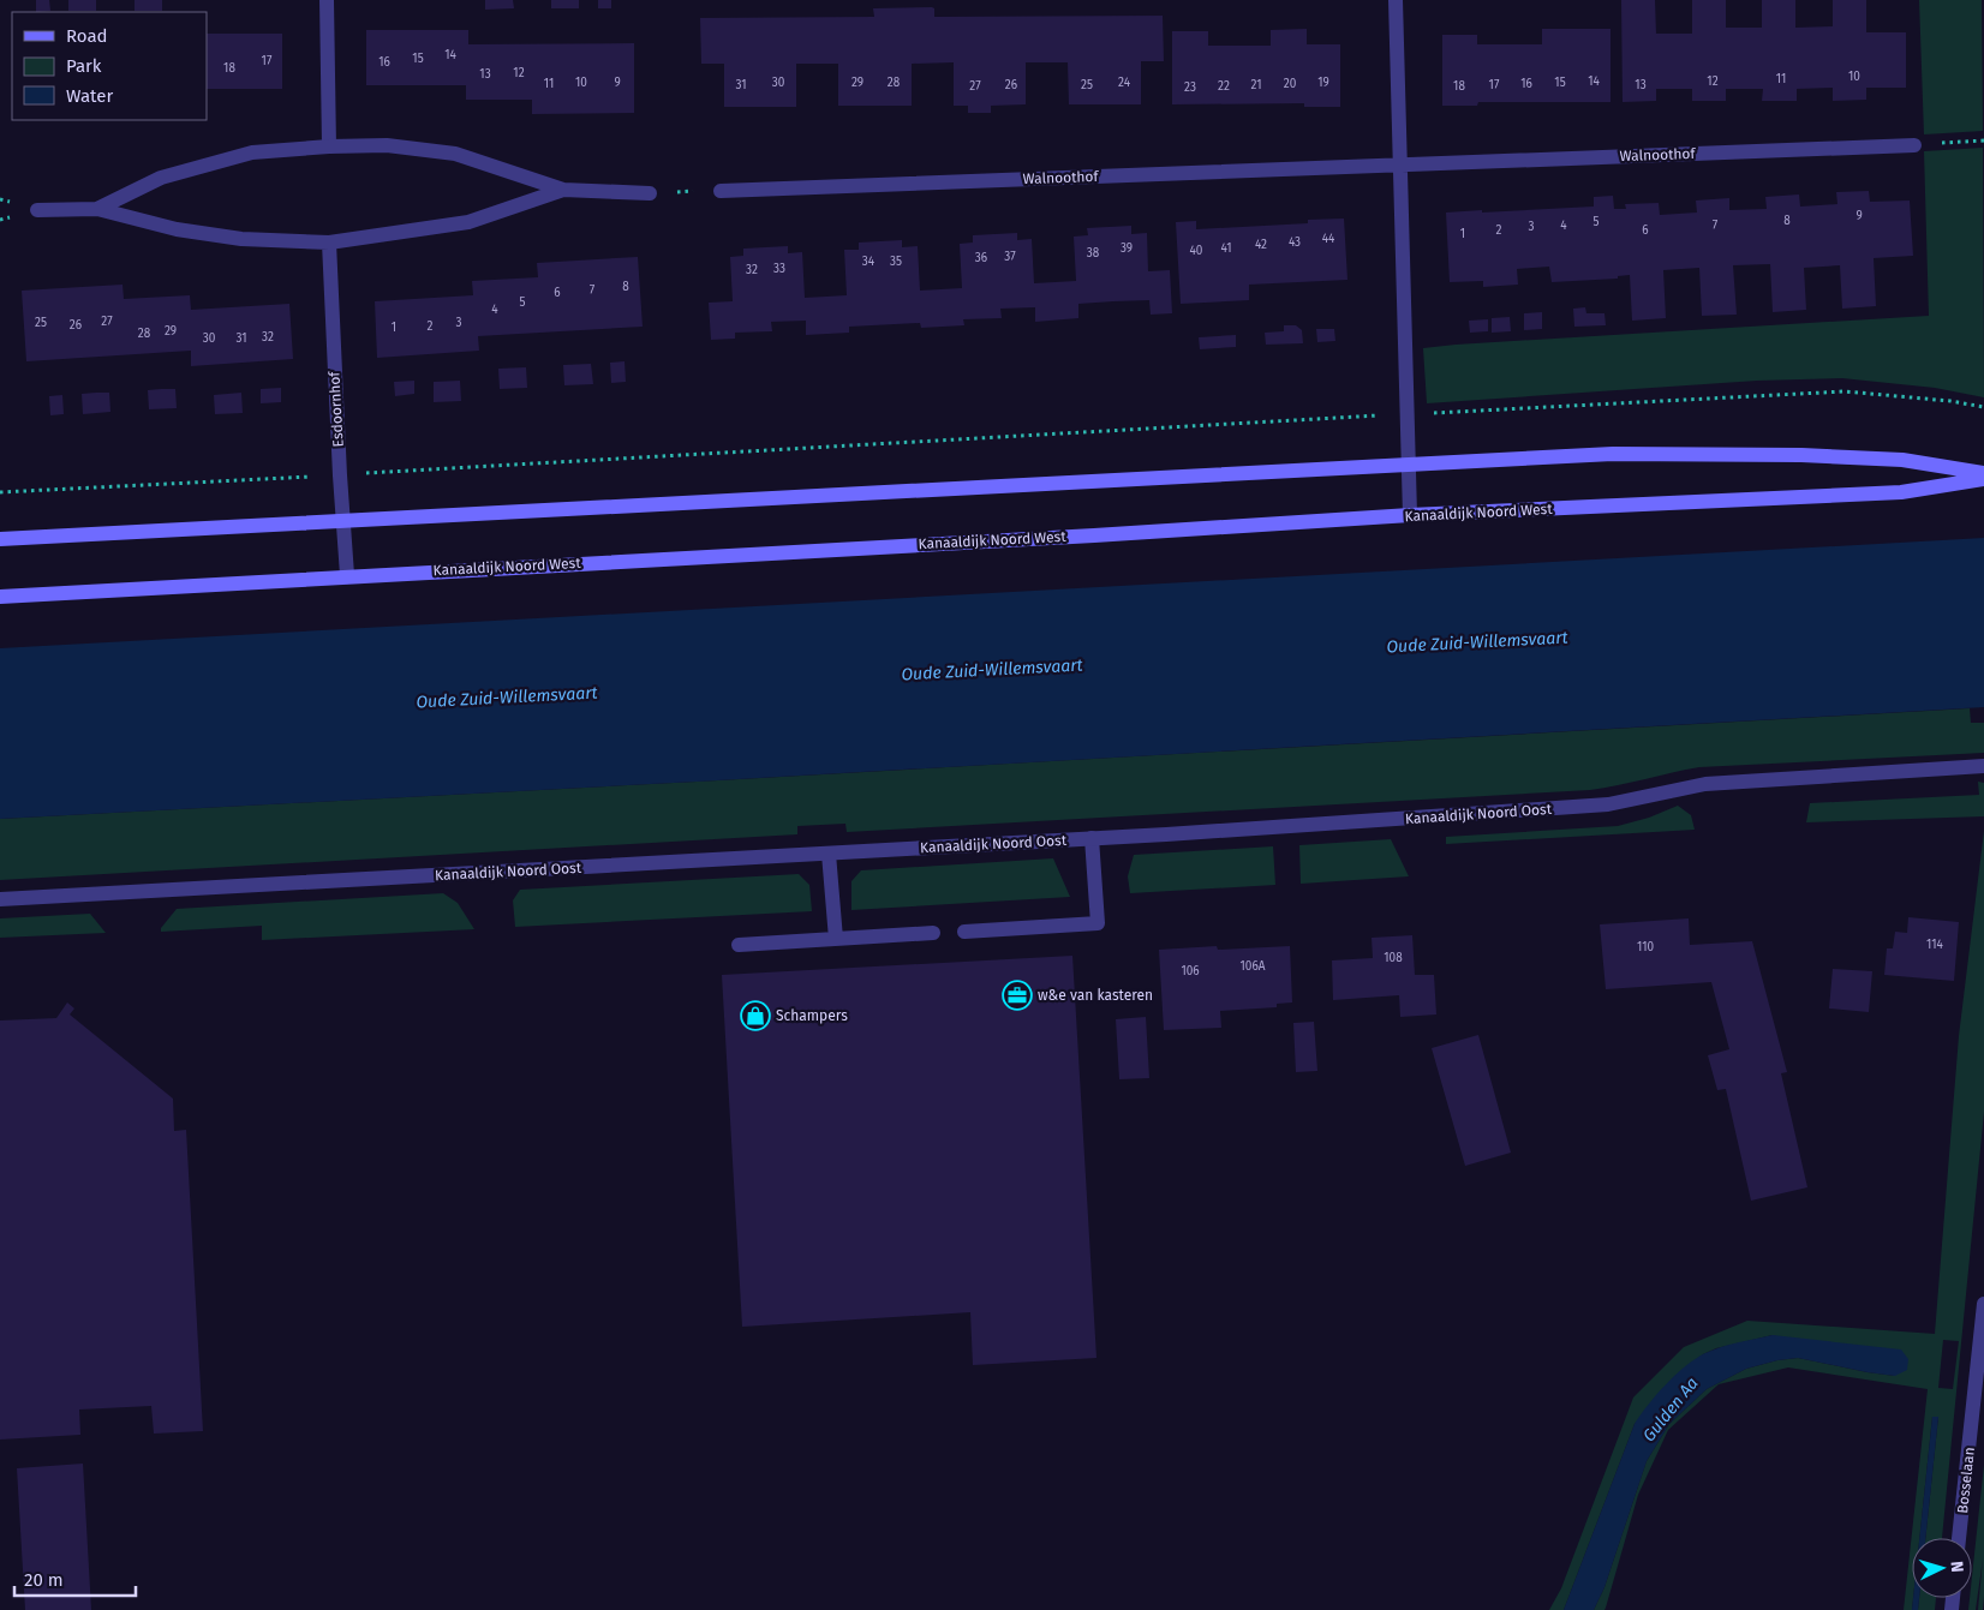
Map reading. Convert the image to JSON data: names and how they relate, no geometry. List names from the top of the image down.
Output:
{
  "streets": {
    "main road": ["Kanaaldijk Noord West"],
    "street": [
      "Walnoothof",
      "Esdoornhof",
      "Kanaaldijk Noord Oost",
      "Bosselaan"
    ]
  },
  "crossings": [
    ["Esdoornhof", "Kanaaldijk Noord West"]
  ],
  "water": ["Oude Zuid-Willemsvaart", "Gulden Aa"],
  "places": {
    "office": ["w&e van kasteren"],
    "shop": ["Schampers"]
  },
  "house_numbers": [
    "14",
    "15",
    "17",
    "16",
    "18",
    "12",
    "13",
    "10",
    "11",
    "14",
    "12",
    "10",
    "9",
    "30",
    "29",
    "28",
    "24",
    "19",
    "15",
    "11",
    "20",
    "16",
    "31",
    "26",
    "25",
    "21",
    "17",
    "13",
    "27",
    "22",
    "18",
    "23",
    "9",
    "8",
    "5",
    "4",
    "7",
    "3",
    "2",
    "6",
    "1",
    "44",
    "43",
    "42",
    "39",
    "41",
    "40",
    "38",
    "37",
    "36",
    "34",
    "35",
    "33",
    "32",
    "8",
    "7",
    "6",
    "5",
    "4",
    "27",
    "25",
    "3",
    "26",
    "2",
    "1",
    "29",
    "28",
    "32",
    "30",
    "31",
    "114",
    "110",
    "108",
    "106A",
    "106"
  ],
  "legend": ["Road", "Park", "Water"],
  "scale_bar": "20 m",
  "north": "right"
}
